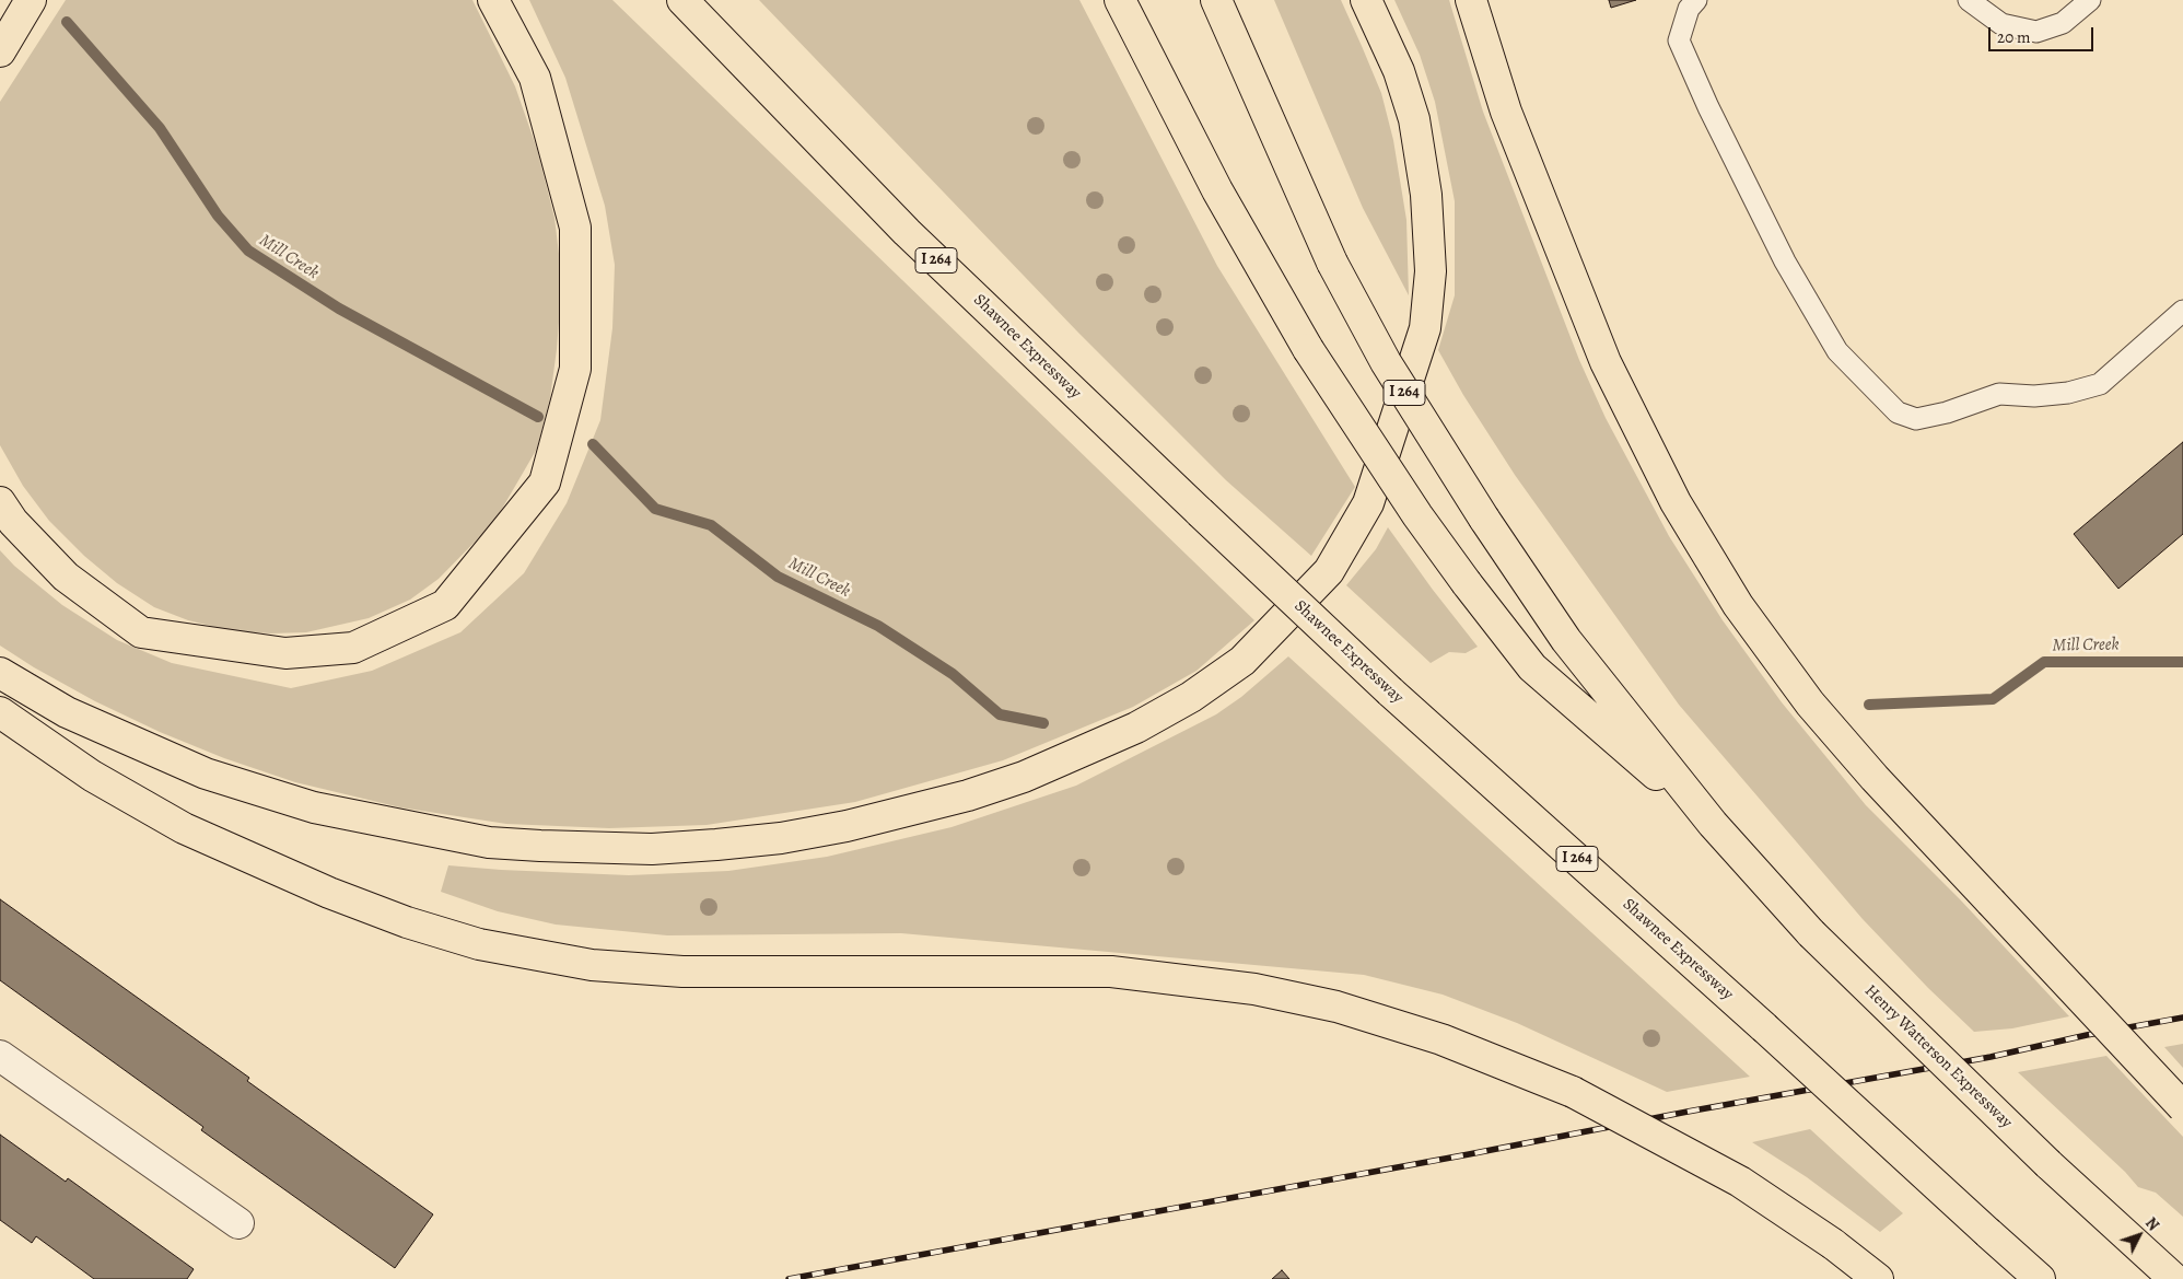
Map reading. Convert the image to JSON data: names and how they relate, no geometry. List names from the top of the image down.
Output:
{
  "streets": {
    "highway": ["I 264", "Shawnee Expressway", "Henry Watterson Expressway"]
  },
  "crossings": [
    ["I 264", "Henry Watterson Expressway"]
  ],
  "water": ["Mill Creek"],
  "scale_bar": "20 m",
  "north": "top right"
}
